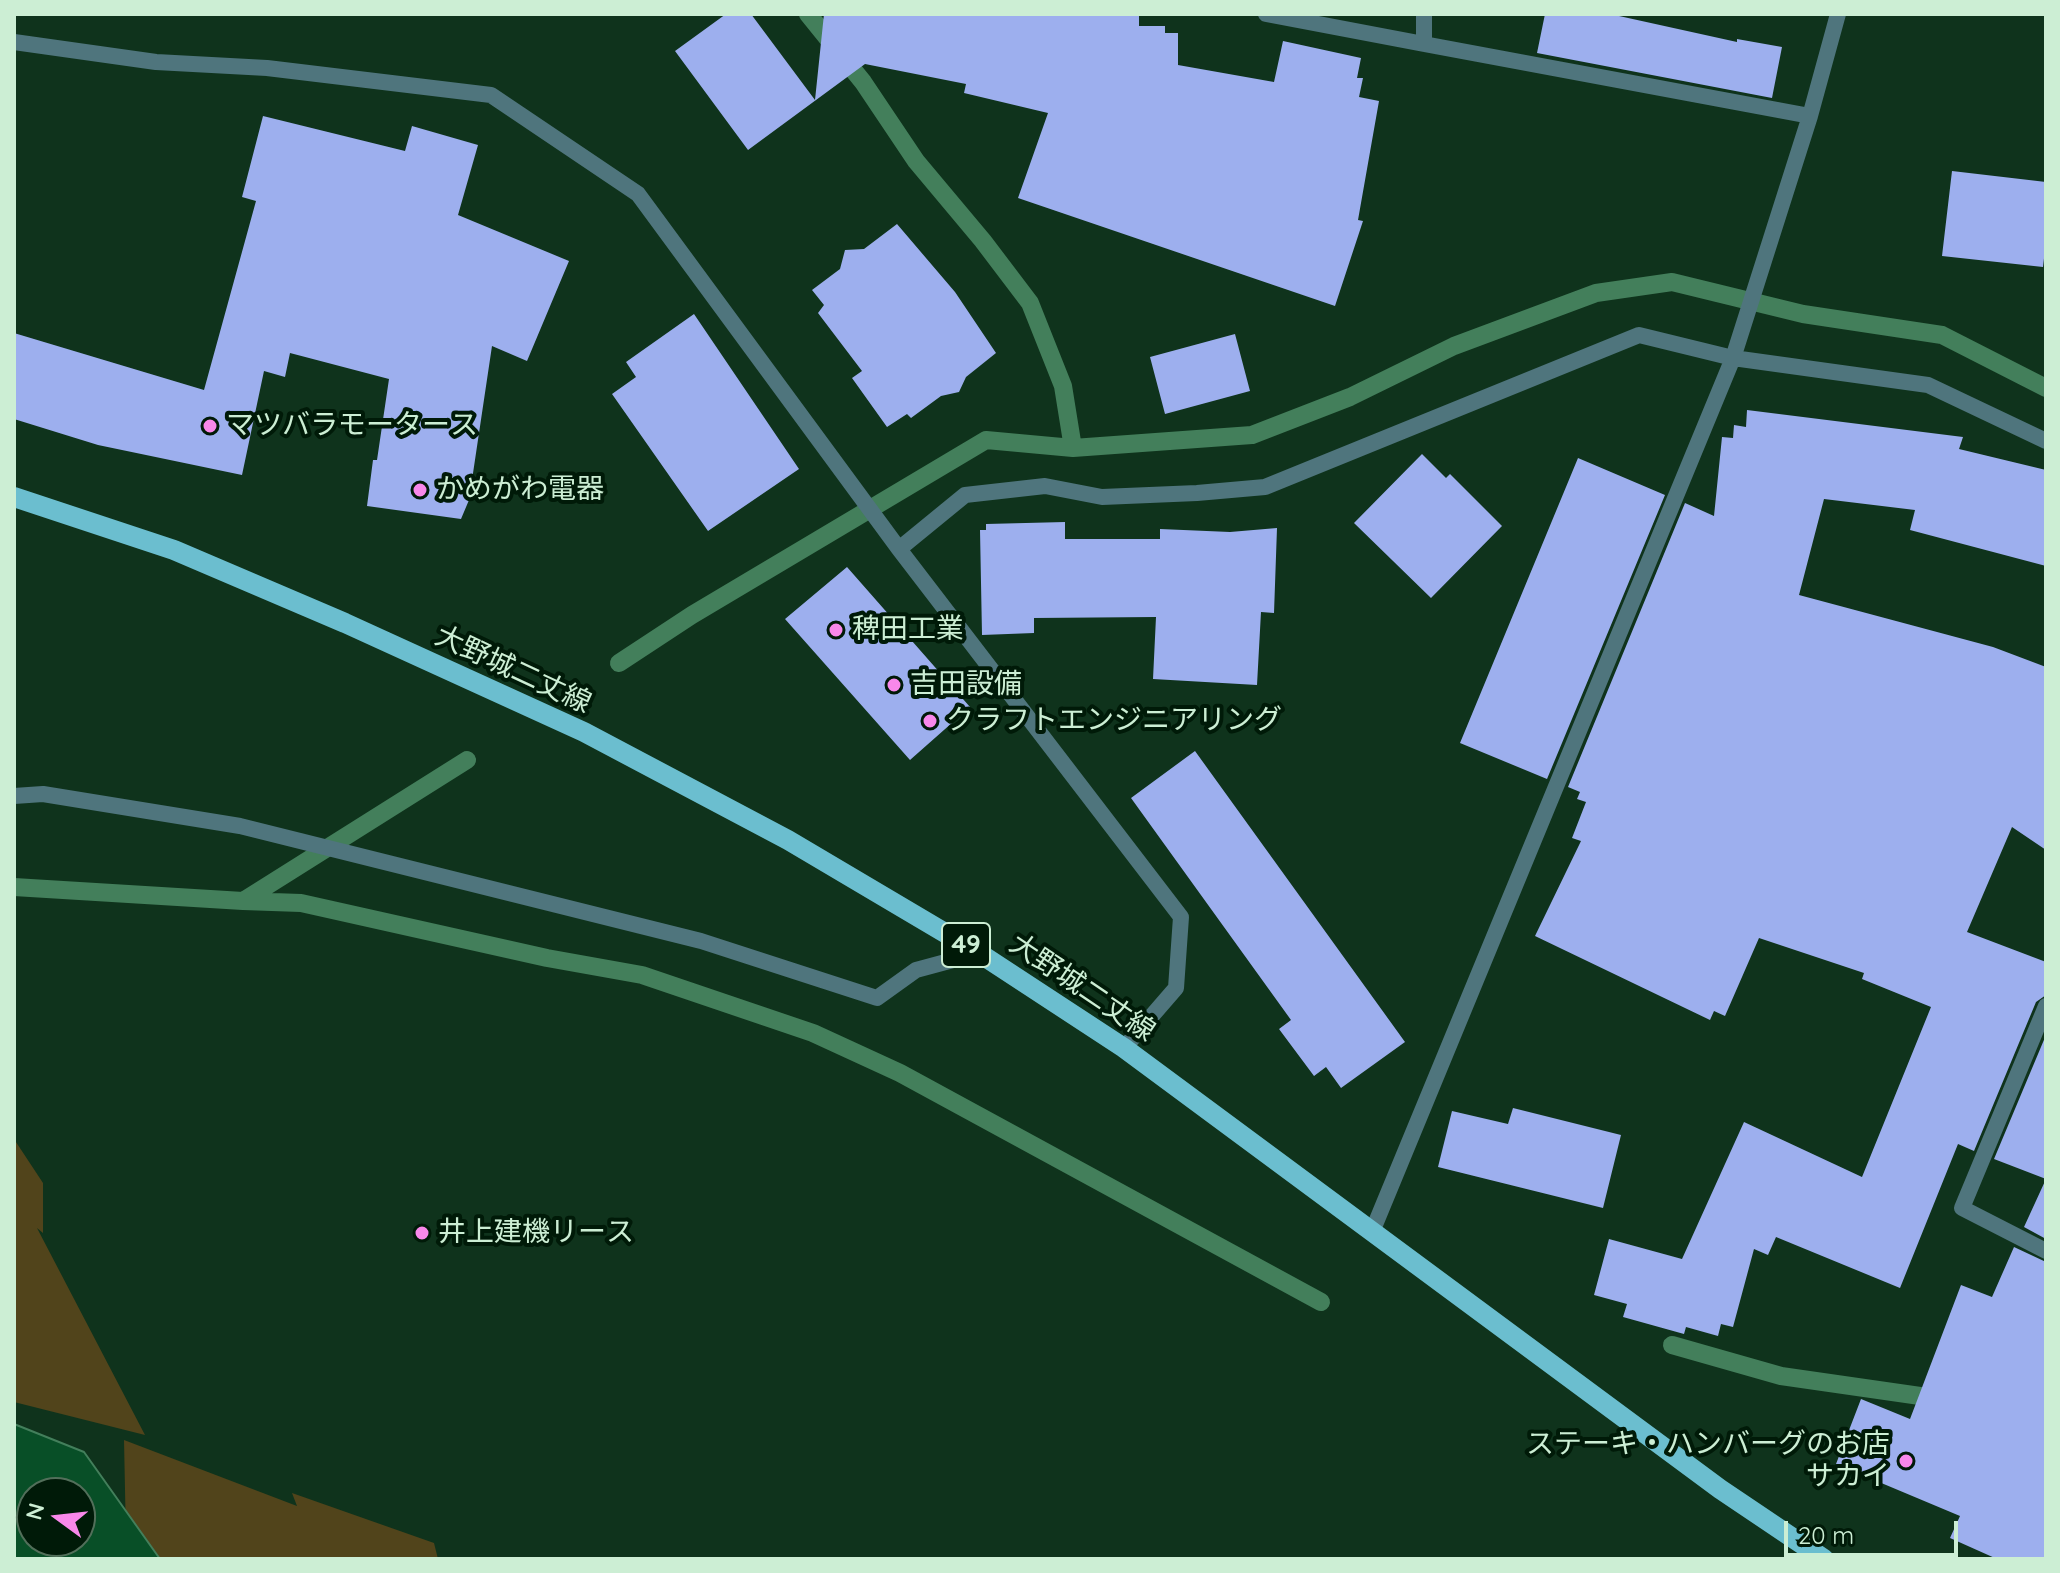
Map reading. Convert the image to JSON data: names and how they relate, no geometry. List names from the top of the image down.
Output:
{
  "streets": {
    "main road": ["大野城二丈線", "49"]
  },
  "places": [
    "マツバラモータース",
    "かめがわ電器",
    "稗田工業",
    "吉田設備",
    "クラフトエンジニアリング",
    "井上建機リース",
    "ステーキ・ハンバーグのお店 サカイ"
  ],
  "scale_bar": "20 m",
  "north": "left"
}
